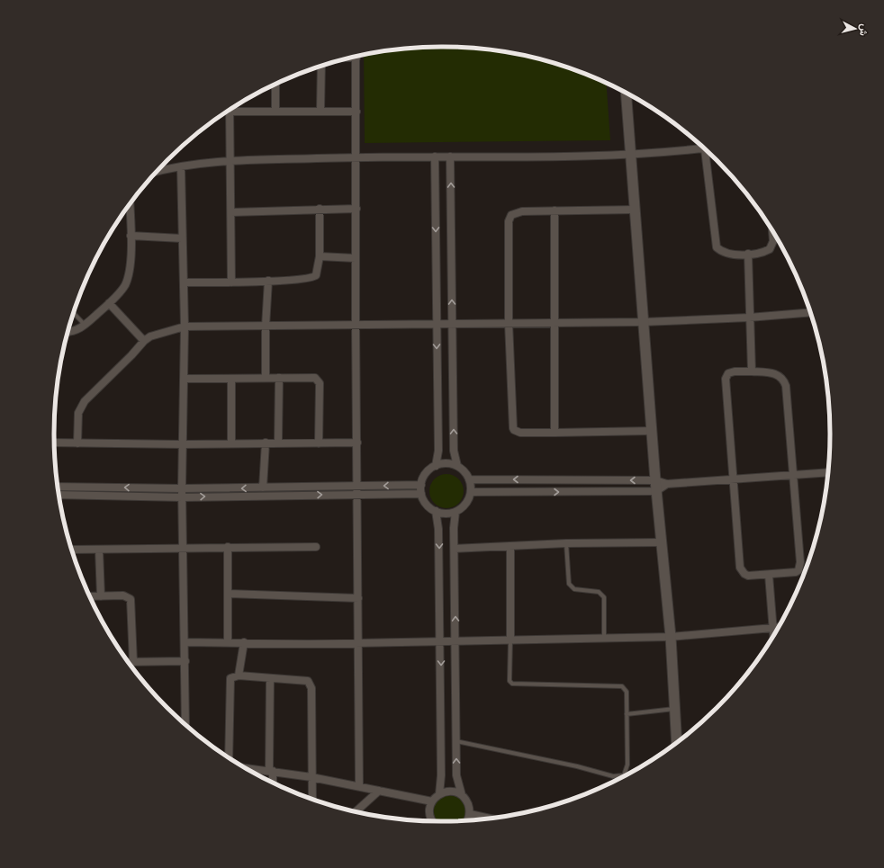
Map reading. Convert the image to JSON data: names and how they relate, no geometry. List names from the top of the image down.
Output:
{
  "north": "right"
}
